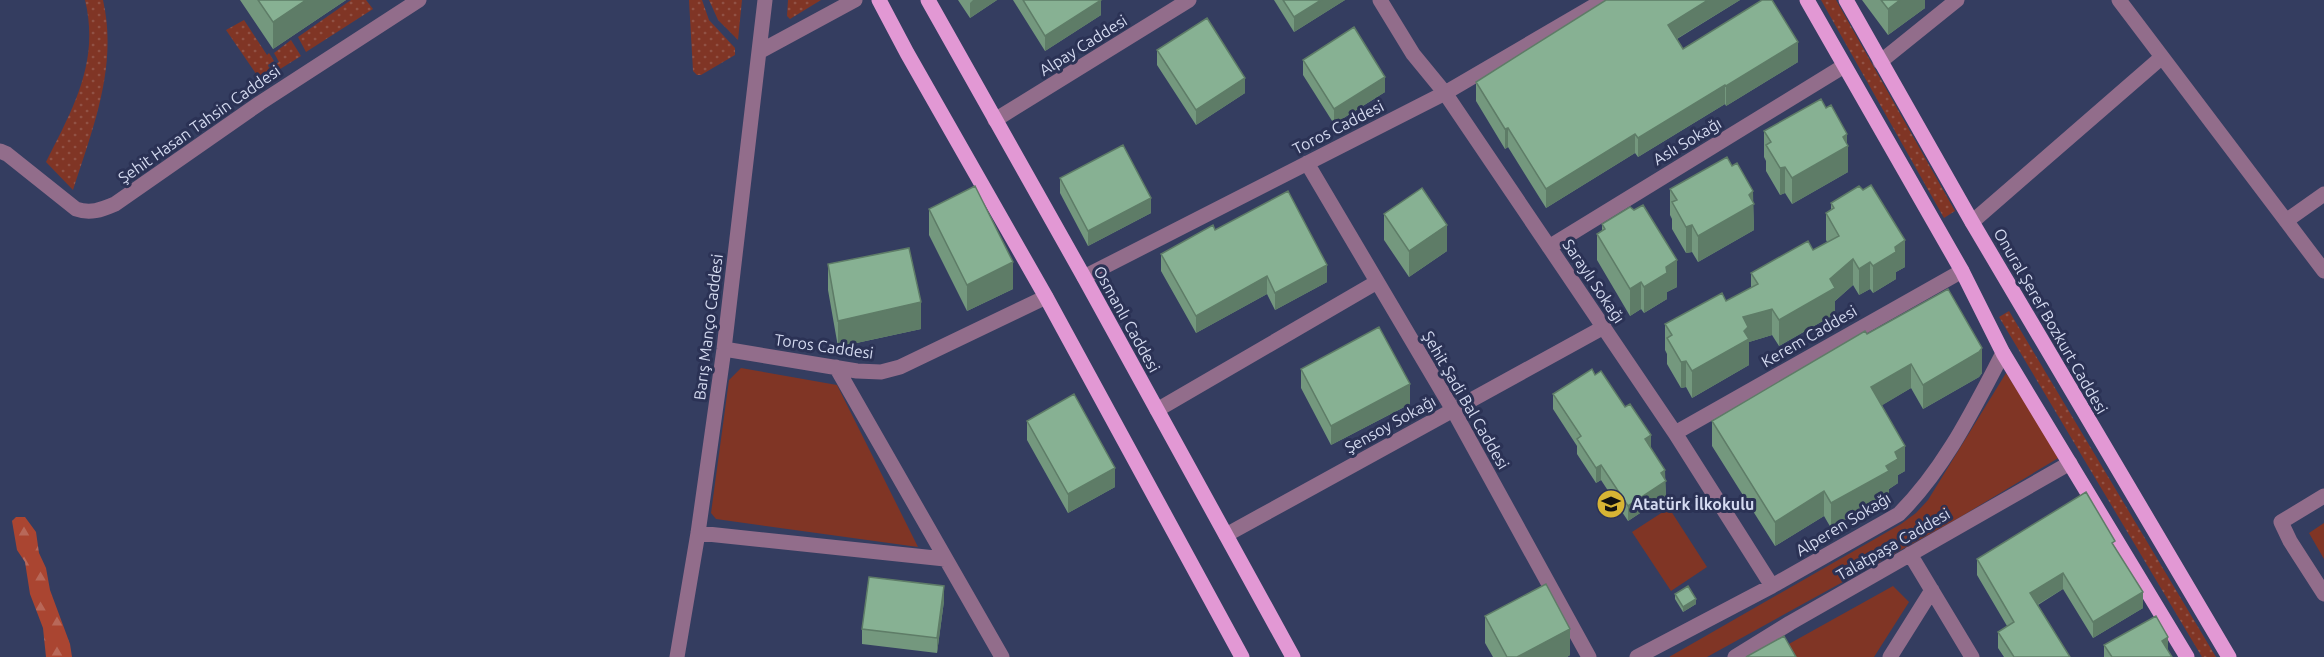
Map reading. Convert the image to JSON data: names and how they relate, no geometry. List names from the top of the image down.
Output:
{
  "streets": {
    "main road": ["Osmanlı Caddesi", "Onural Şeref Bozkurt Caddesi"],
    "street": [
      "Alpay Caddesi",
      "Şehit Hasan Tahsin Caddesi",
      "Toros Caddesi",
      "Aslı Sokağı",
      "Saraylı Sokağı",
      "Barış Manço Caddesi",
      "Kerem Caddesi",
      "Şehit Şadi Bal Caddesi",
      "Şensoy Sokağı",
      "Alperen Sokağı",
      "Talatpaşa Caddesi"
    ]
  },
  "crossings": [
    ["Alpay Caddesi", "Osmanlı Caddesi"],
    ["Toros Caddesi", "Saraylı Sokağı"],
    ["Toros Caddesi", "Osmanlı Caddesi"],
    ["Toros Caddesi", "Barış Manço Caddesi"],
    ["Toros Caddesi", "Şehit Şadi Bal Caddesi"],
    ["Aslı Sokağı", "Saraylı Sokağı"],
    ["Saraylı Sokağı", "Kerem Caddesi"],
    ["Saraylı Sokağı", "Şensoy Sokağı"],
    ["Saraylı Sokağı", "Alperen Sokağı"],
    ["Osmanlı Caddesi", "Şensoy Sokağı"],
    ["Şehit Şadi Bal Caddesi", "Şensoy Sokağı"]
  ],
  "places": {
    "school or university": ["Atatürk İlkokulu"]
  }
}
